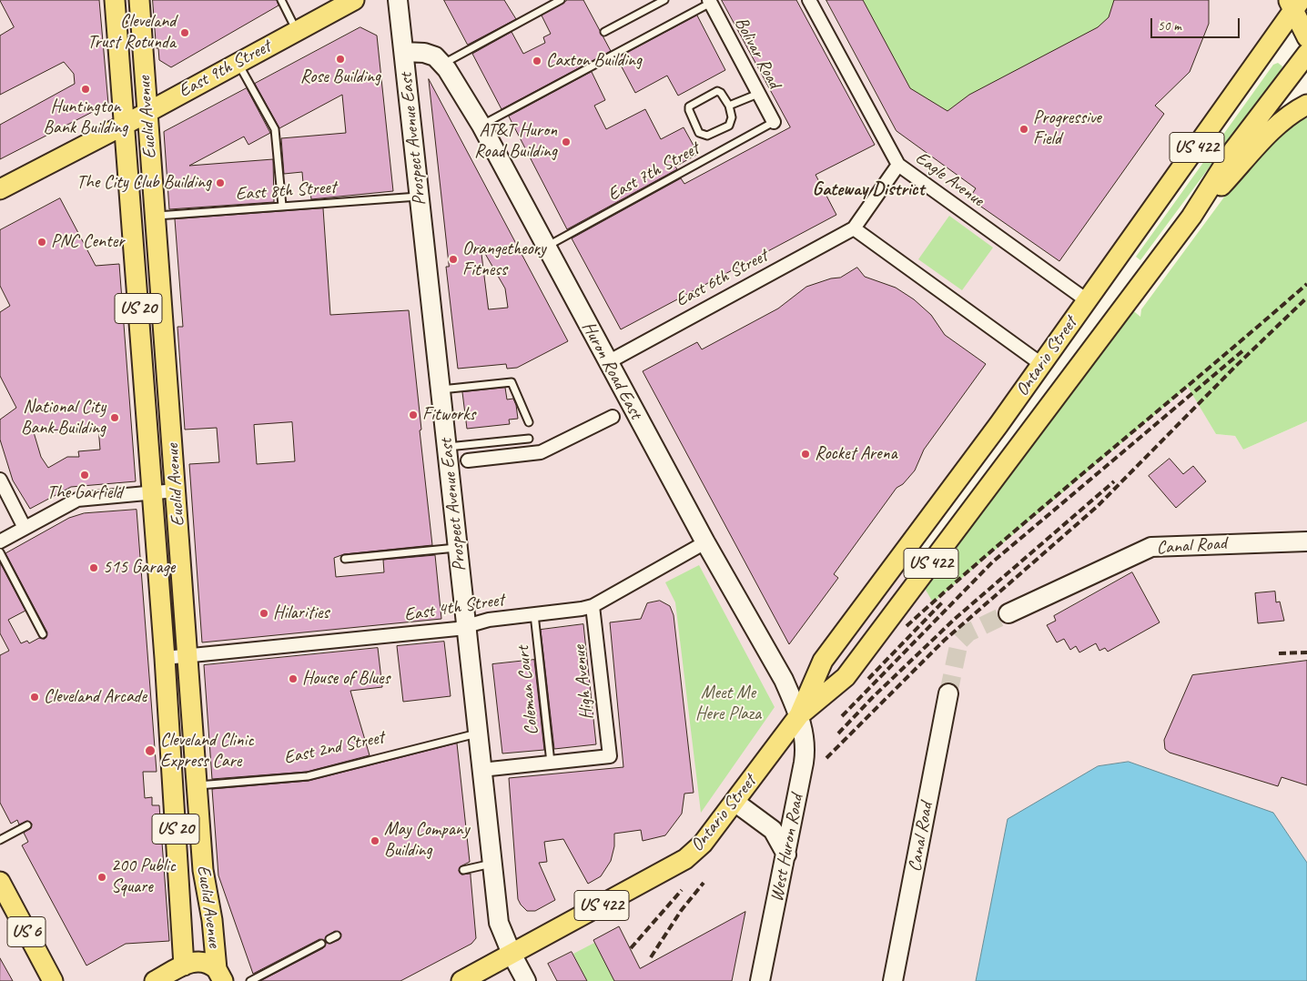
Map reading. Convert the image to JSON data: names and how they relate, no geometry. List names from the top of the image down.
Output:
{
  "streets": {
    "main road": [
      "East 9th Street",
      "Euclid Avenue",
      "US 422",
      "US 20",
      "Ontario Street",
      "US 6"
    ],
    "street": [
      "Bolivar Road",
      "Prospect Avenue East",
      "Eagle Avenue",
      "East 6th Street",
      "Huron Road East",
      "Canal Road",
      "East 4th Street",
      "High Avenue",
      "West Huron Road"
    ],
    "lane": [
      "East 7th Street",
      "East 8th Street",
      "Coleman Court",
      "East 2nd Street"
    ]
  },
  "crossings": [
    ["Bolivar Road", "East 7th Street"],
    ["East 9th Street", "Euclid Avenue"],
    ["Euclid Avenue", "East 8th Street"],
    ["Euclid Avenue", "East 4th Street"],
    ["Euclid Avenue", "East 2nd Street"],
    ["Prospect Avenue East", "East 8th Street"],
    ["Prospect Avenue East", "Ontario Street"],
    ["Prospect Avenue East", "East 4th Street"],
    ["Prospect Avenue East", "East 2nd Street"],
    ["East 7th Street", "Huron Road East"],
    ["Eagle Avenue", "East 6th Street"],
    ["Eagle Avenue", "Ontario Street"],
    ["East 6th Street", "Huron Road East"],
    ["Ontario Street", "Huron Road East"],
    ["Ontario Street", "West Huron Road"],
    ["Huron Road East", "East 4th Street"],
    ["Huron Road East", "West Huron Road"],
    ["East 4th Street", "High Avenue"],
    ["East 4th Street", "Coleman Court"],
    ["High Avenue", "Coleman Court"]
  ],
  "districts": ["Gateway District"],
  "parks": ["Meet Me Here Plaza"],
  "places": [
    "Cleveland Trust Rotunda",
    "Rose Building",
    "Caxton Building",
    "Huntington Bank Building",
    "Progressive Field",
    "AT&T Huron Road Building",
    "The City Club Building",
    "PNC Center",
    "Orangetheory Fitness",
    "Fitworks",
    "National City Bank Building",
    "Rocket Arena",
    "The Garfield",
    "515 Garage",
    "Hilarities",
    "House of Blues",
    "Cleveland Arcade",
    "Cleveland Clinic Express Care",
    "May Company Building",
    "200 Public Square"
  ],
  "scale_bar": "50 m"
}
